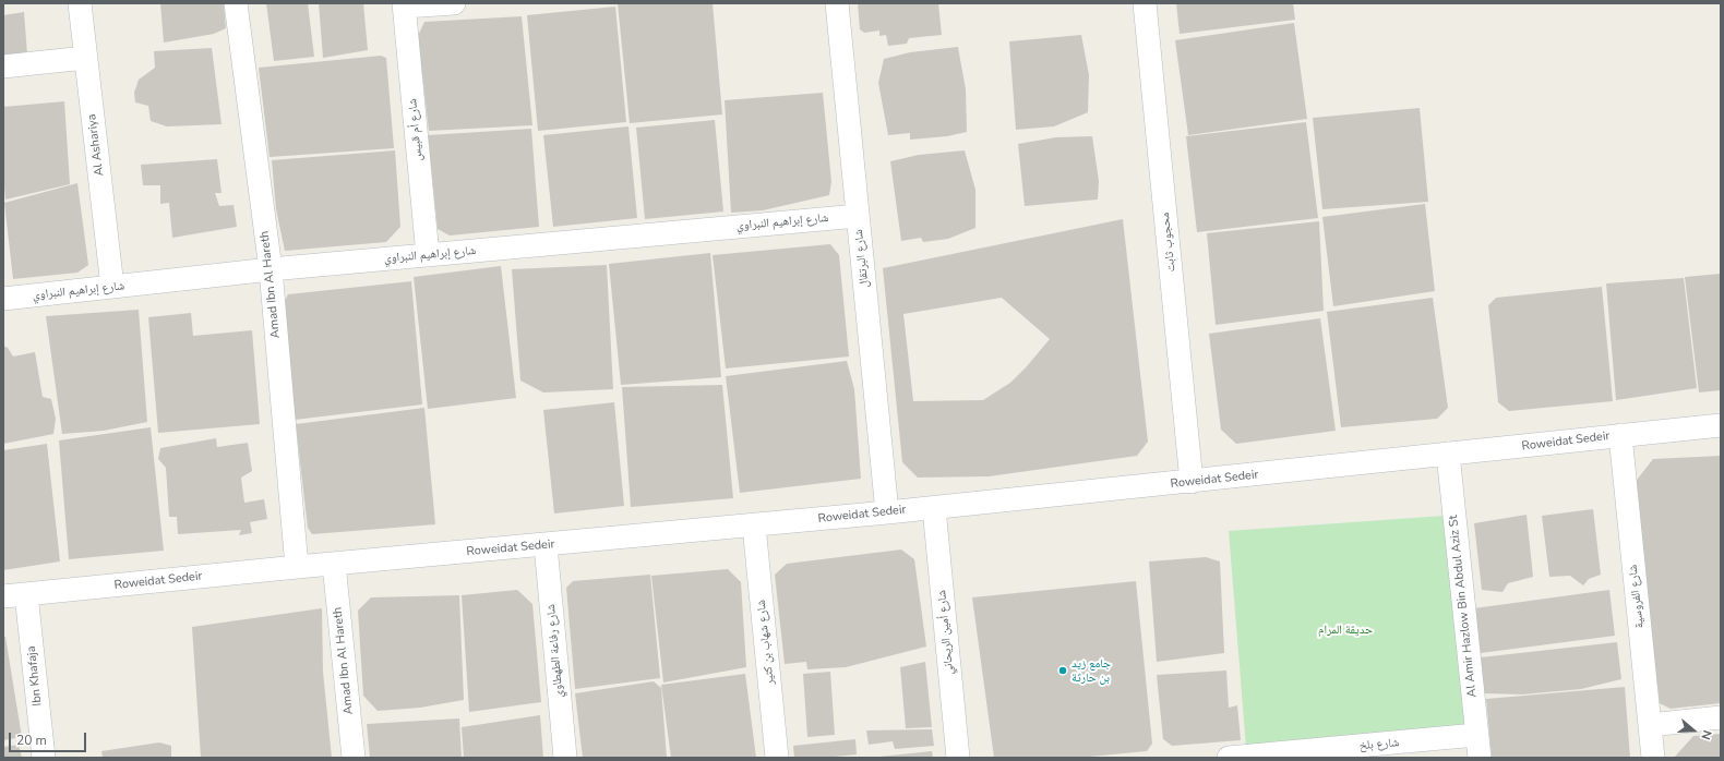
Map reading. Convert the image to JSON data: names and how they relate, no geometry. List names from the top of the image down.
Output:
{
  "streets": {
    "street": [
      "شارع أم قبيس",
      "Al Ashariya",
      "شارع إبراهيم النبراوي",
      "محجوب ثابت",
      "شارع البرتقال",
      "Amad Ibn Al Hareth",
      "Roweidat Sedeir",
      "شارع الفروسية",
      "Al Amir Hazlow Bin Abdul Aziz St",
      "شارع أمين الريحاني",
      "شارع شهاب بن كثير",
      "شارع رفاعة الطهطاوي",
      "Ibn Khafaja",
      "شارع بلخ"
    ]
  },
  "crossings": [
    ["شارع أم قبيس", "شارع إبراهيم النبراوي"],
    ["Al Ashariya", "شارع إبراهيم النبراوي"],
    ["شارع إبراهيم النبراوي", "شارع البرتقال"],
    ["شارع إبراهيم النبراوي", "Amad Ibn Al Hareth"],
    ["محجوب ثابت", "Roweidat Sedeir"],
    ["شارع البرتقال", "Roweidat Sedeir"],
    ["Amad Ibn Al Hareth", "Roweidat Sedeir"],
    ["Roweidat Sedeir", "شارع الفروسية"],
    ["Roweidat Sedeir", "Al Amir Hazlow Bin Abdul Aziz St"],
    ["Roweidat Sedeir", "شارع أمين الريحاني"],
    ["Roweidat Sedeir", "شارع شهاب بن كثير"],
    ["Roweidat Sedeir", "شارع رفاعة الطهطاوي"],
    ["Roweidat Sedeir", "Ibn Khafaja"],
    ["Al Amir Hazlow Bin Abdul Aziz St", "شارع بلخ"]
  ],
  "parks": ["حديقة المرام"],
  "places": ["جامع زيد بن حارثة"],
  "scale_bar": "20 m",
  "north": "right"
}
